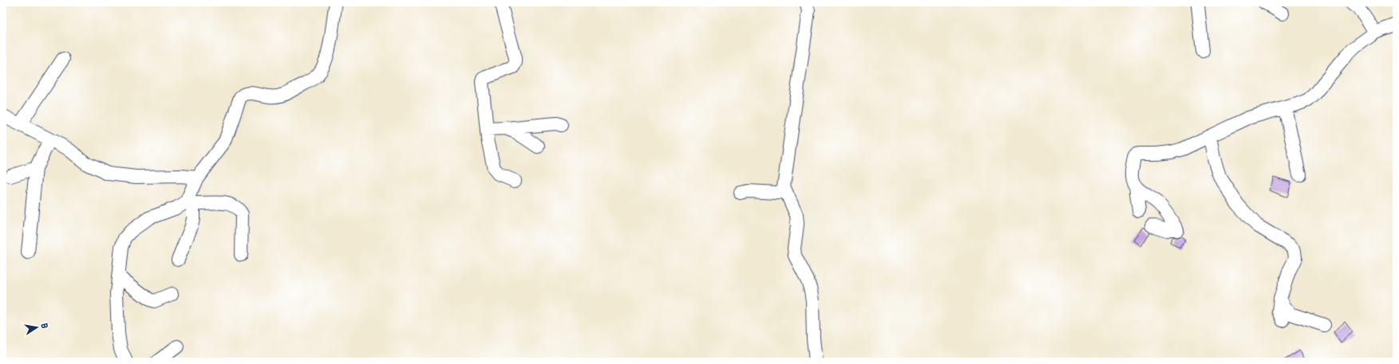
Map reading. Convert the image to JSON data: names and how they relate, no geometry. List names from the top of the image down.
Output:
{
  "north": "right"
}
